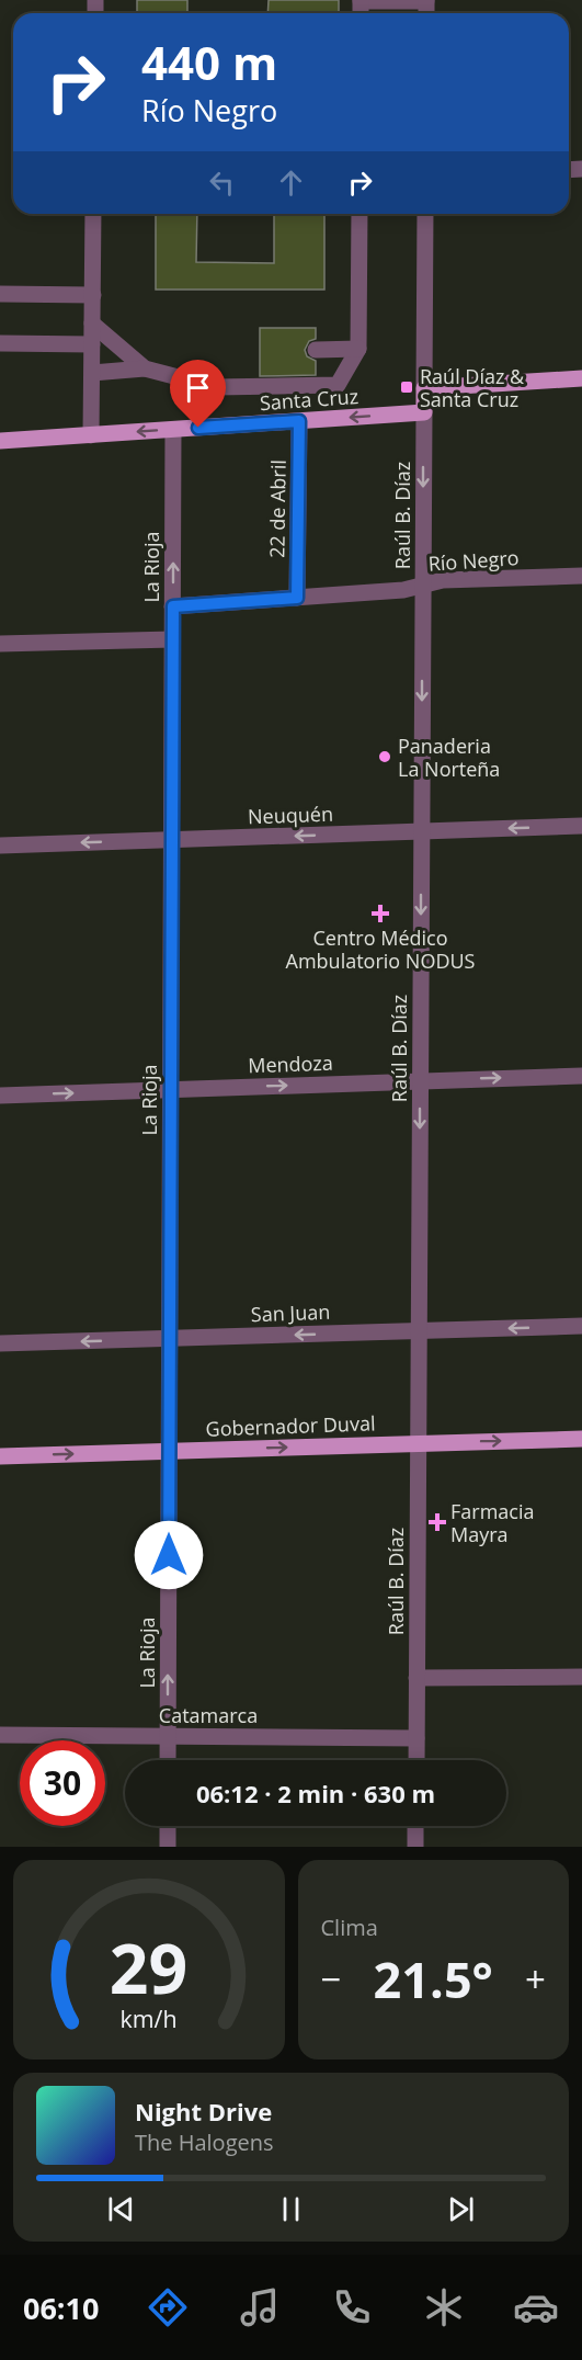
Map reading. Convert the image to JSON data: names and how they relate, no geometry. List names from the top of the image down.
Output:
{
  "streets": {
    "main road": ["Santa Cruz", "Raúl B. Díaz", "Gobernador Duval"],
    "street": [
      "22 de Abril",
      "Río Negro",
      "La Rioja",
      "Neuquén",
      "Mendoza",
      "San Juan",
      "Catamarca"
    ]
  },
  "crossings": [
    ["Santa Cruz", "22 de Abril"],
    ["Santa Cruz", "Raúl B. Díaz"],
    ["Santa Cruz", "La Rioja"],
    ["22 de Abril", "Río Negro"],
    ["Raúl B. Díaz", "Río Negro"],
    ["Raúl B. Díaz", "Neuquén"],
    ["Raúl B. Díaz", "Mendoza"],
    ["Raúl B. Díaz", "San Juan"],
    ["Raúl B. Díaz", "Gobernador Duval"],
    ["Raúl B. Díaz", "Catamarca"],
    ["Río Negro", "La Rioja"],
    ["La Rioja", "Neuquén"],
    ["La Rioja", "Mendoza"],
    ["La Rioja", "San Juan"],
    ["La Rioja", "Gobernador Duval"],
    ["La Rioja", "Catamarca"]
  ],
  "one_way": [
    "Santa Cruz",
    "Raúl B. Díaz",
    "Neuquén",
    "Mendoza",
    "San Juan",
    "Gobernador Duval"
  ],
  "places": {
    "transit": ["Raúl Díaz & Santa Cruz"],
    "other": ["Panaderia La Norteña"],
    "health": ["Centro Médico Ambulatorio NODUS", "Farmacia Mayra"]
  },
  "page": {
    "turn": ["440 m", "Río Negro"],
    "limit": "30",
    "trip": "06:12 · 2 min · 630 m",
    "tile": "Clima",
    "heat": ["−", "21.5°", "+"],
    "song": ["Night Drive", "The Halogens"],
    "tabs": "06:10",
    "gauge": ["29", "km/h"]
  }
}
